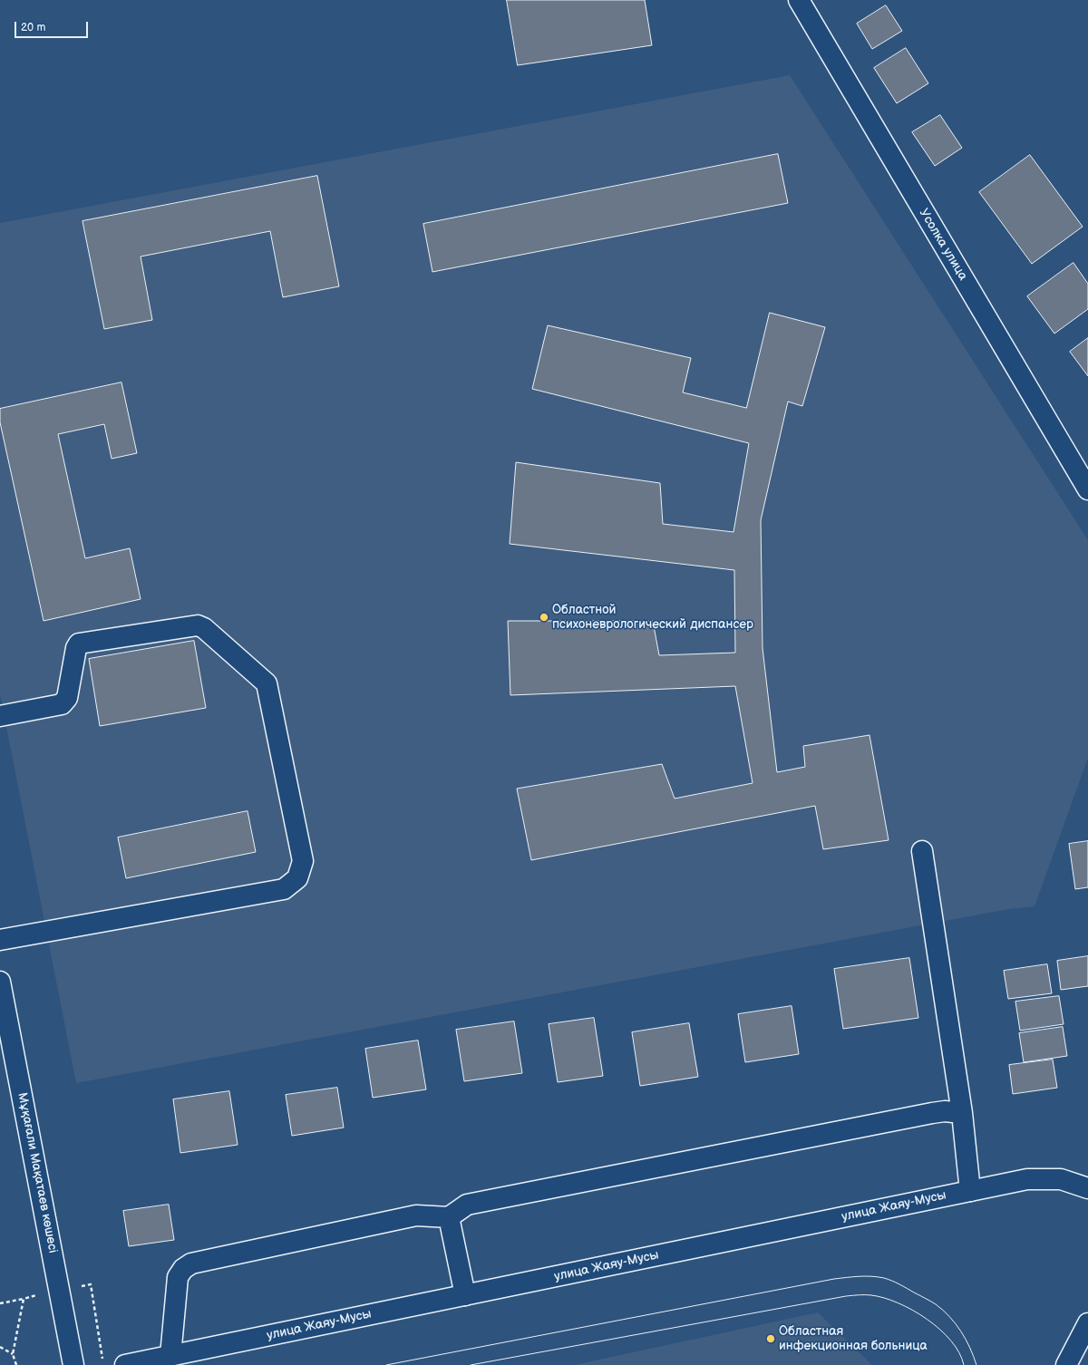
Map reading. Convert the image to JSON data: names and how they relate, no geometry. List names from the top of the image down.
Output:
{
  "streets": {
    "main road": ["Усолка улица", "Мұқағали Мақатаев көшесі", "улица Жаяу-Мусы"]
  },
  "places": ["Областной психоневрологический диспансер", "Областная инфекционная больница"],
  "scale_bar": "20 m"
}
